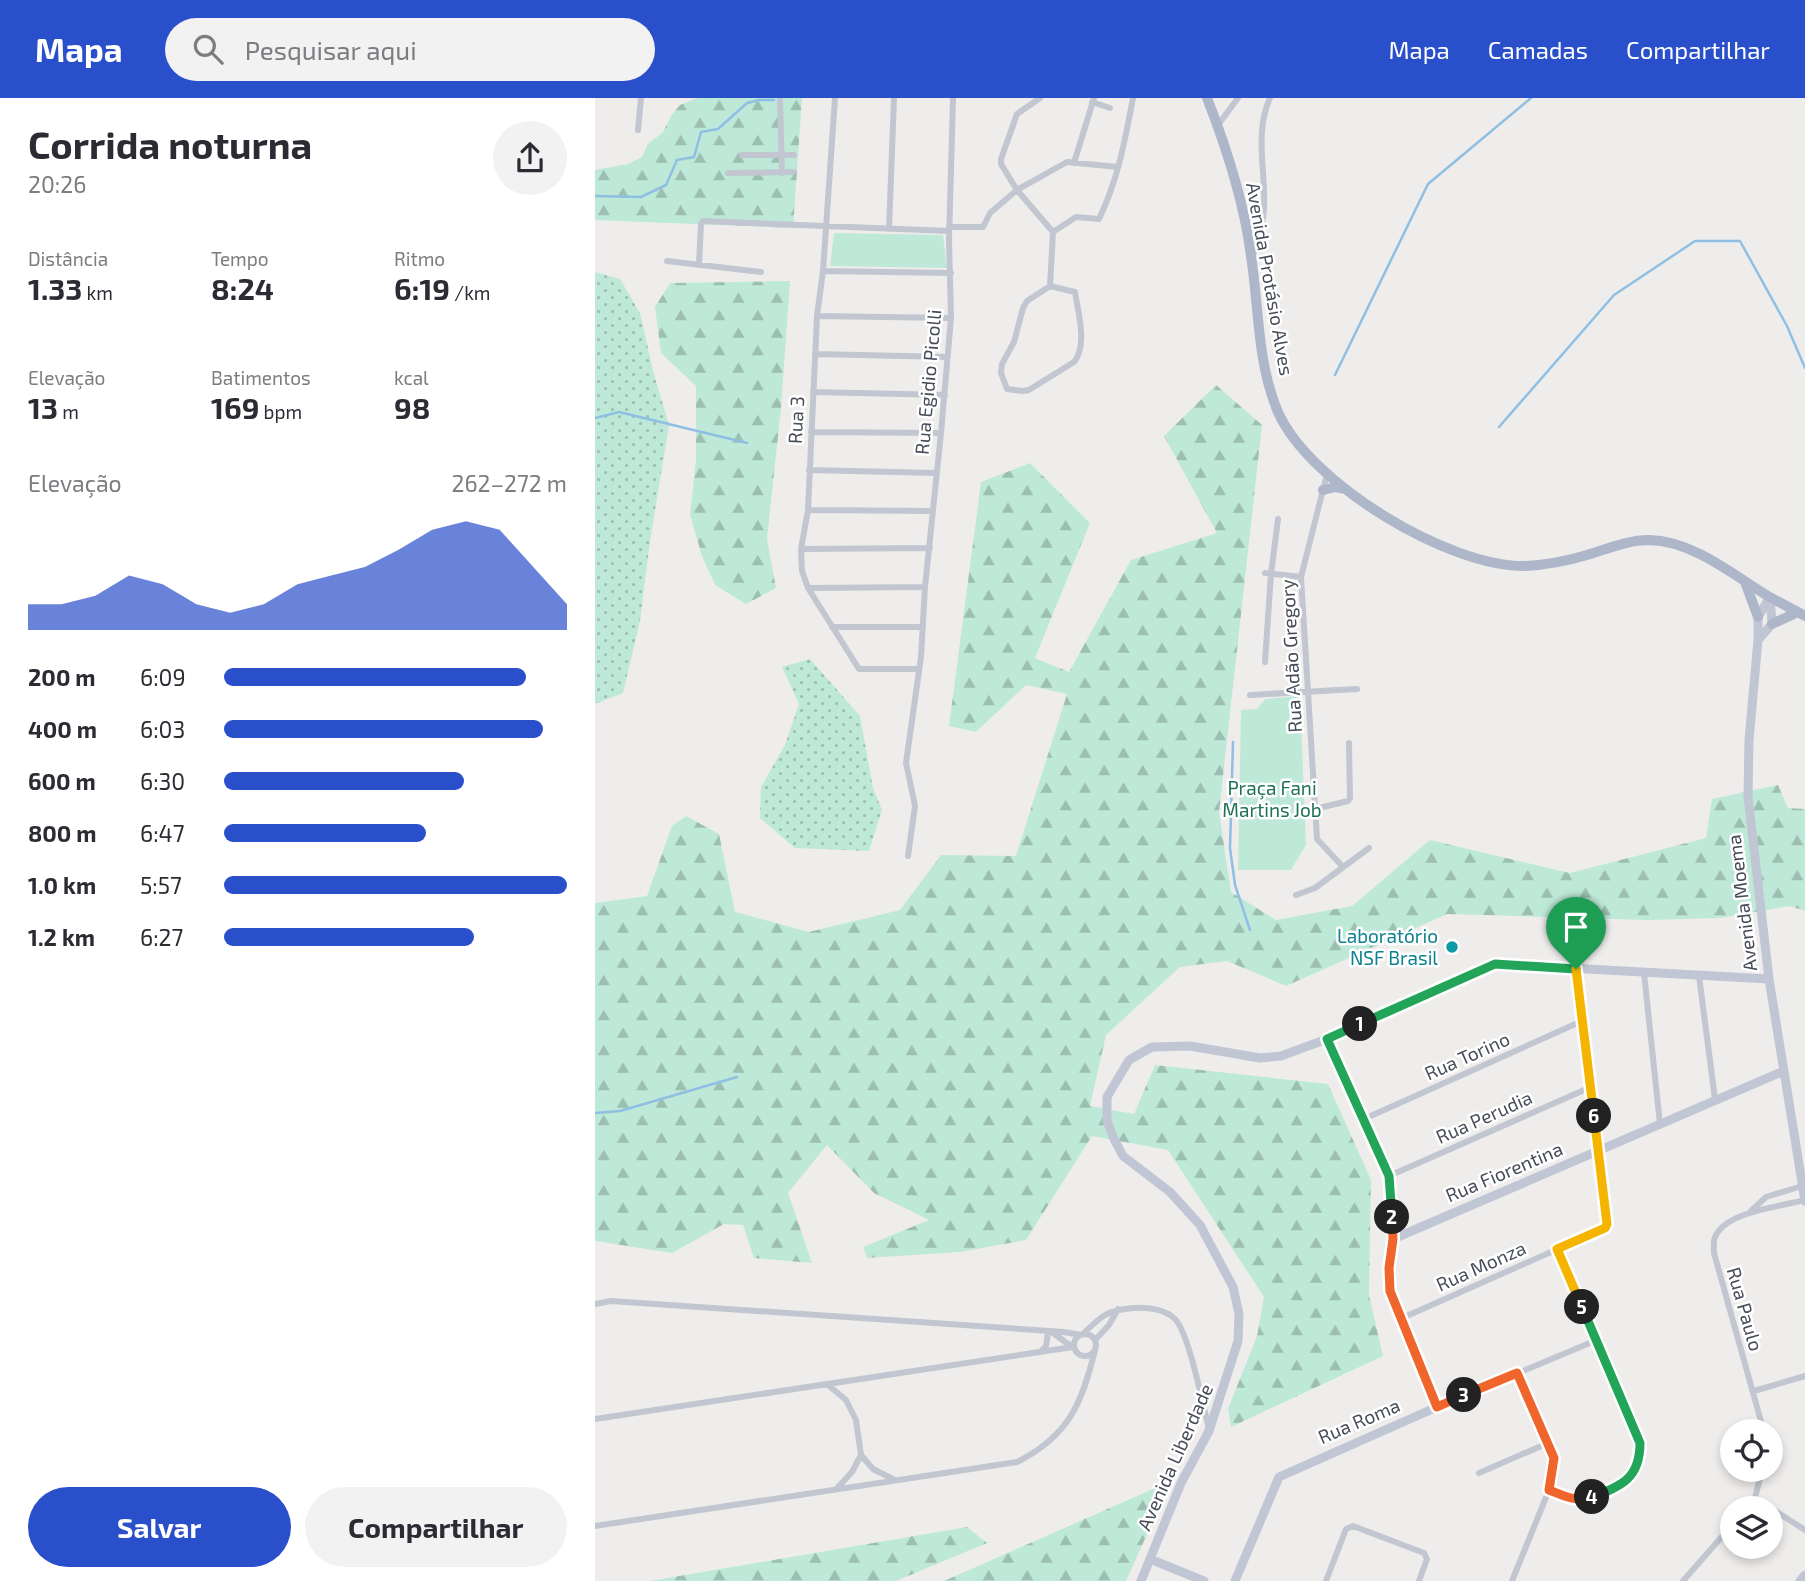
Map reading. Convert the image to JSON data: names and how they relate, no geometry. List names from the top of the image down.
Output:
{
  "streets": {
    "main road": [
      "Avenida Protásio Alves",
      "Avenida Moema",
      "Rua Fiorentina",
      "Rua Roma",
      "Avenida Liberdade"
    ],
    "street": [
      "Rua Egidio Picolli",
      "Rua 3",
      "Rua Adão Gregory",
      "Rua Torino",
      "Rua Perudia",
      "Rua Monza",
      "Rua Paulo"
    ]
  },
  "crossings": [
    ["Avenida Protásio Alves", "Rua Adão Gregory"],
    ["Avenida Protásio Alves", "Avenida Moema"],
    ["Rua Egidio Picolli", "Rua 3"],
    ["Avenida Moema", "Rua Fiorentina"],
    ["Avenida Moema", "Rua Paulo"],
    ["Avenida Moema", "Avenida Liberdade"],
    ["Rua Torino", "Rua Monza"],
    ["Rua Perudia", "Rua Monza"],
    ["Rua Fiorentina", "Rua Monza"],
    ["Rua Monza", "Avenida Liberdade"]
  ],
  "parks": ["Praça Fani Martins Job"],
  "places": ["Laboratório NSF Brasil"],
  "page": {
    "header": "Mapa",
    "search": "Pesquisar aqui",
    "nav": ["Mapa", "Camadas", "Compartilhar"],
    "heading": ["Corrida noturna", "20:26"],
    "stats": [
      ["Distância", "1.33 km"],
      ["Tempo", "8:24"],
      ["Ritmo", "6:19 /km"],
      ["Elevação", "13 m"],
      ["Batimentos", "169 bpm"],
      ["kcal", "98"]
    ],
    "chart": ["Elevação", "262–272 m"],
    "list": [
      {
        "name": "200 m",
        "note": "6:09"
      },
      {
        "name": "400 m",
        "note": "6:03"
      },
      {
        "name": "600 m",
        "note": "6:30"
      },
      {
        "name": "800 m",
        "note": "6:47"
      },
      {
        "name": "1.0 km",
        "note": "5:57"
      },
      {
        "name": "1.2 km",
        "note": "6:27"
      }
    ],
    "pins": [
      "1",
      "6",
      "2",
      "5",
      "3",
      "4"
    ],
    "buttons": ["Salvar", "Compartilhar"]
  }
}
